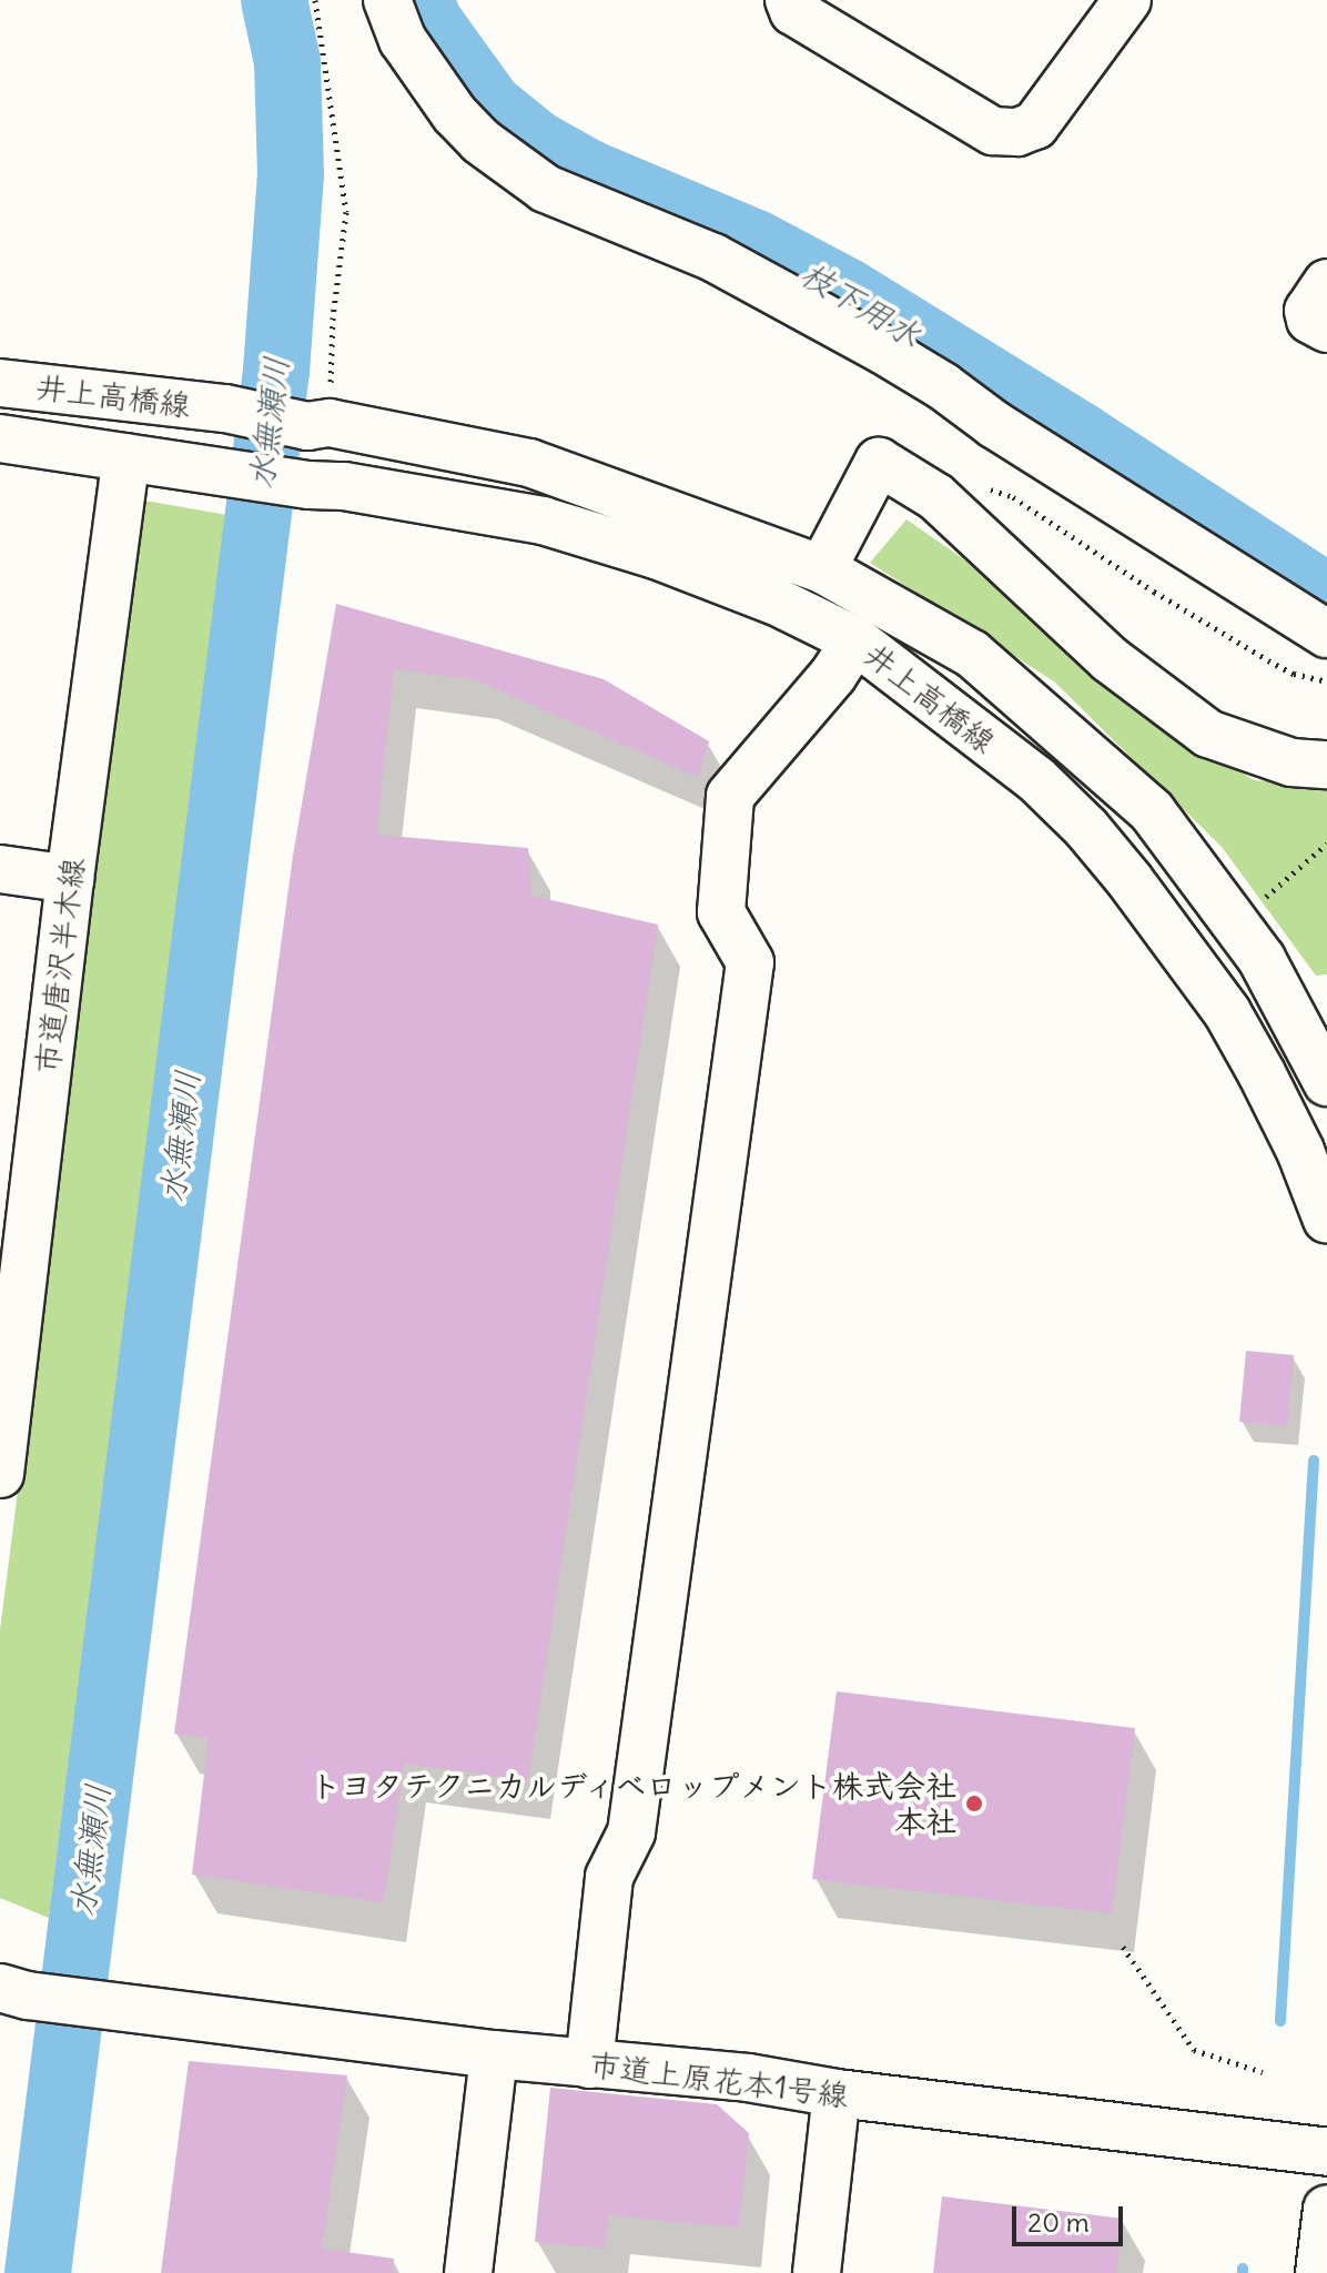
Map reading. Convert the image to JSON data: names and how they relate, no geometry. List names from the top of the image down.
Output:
{
  "streets": {
    "street": ["井上高橋線", "市道唐沢半木線", "市道上原花本1号線"]
  },
  "crossings": [
    ["井上高橋線", "市道唐沢半木線"]
  ],
  "water": ["枝下用水", "水無瀬川"],
  "places": ["トヨタテクニカルディベロップメント株式会社 本社"],
  "scale_bar": "20 m"
}
